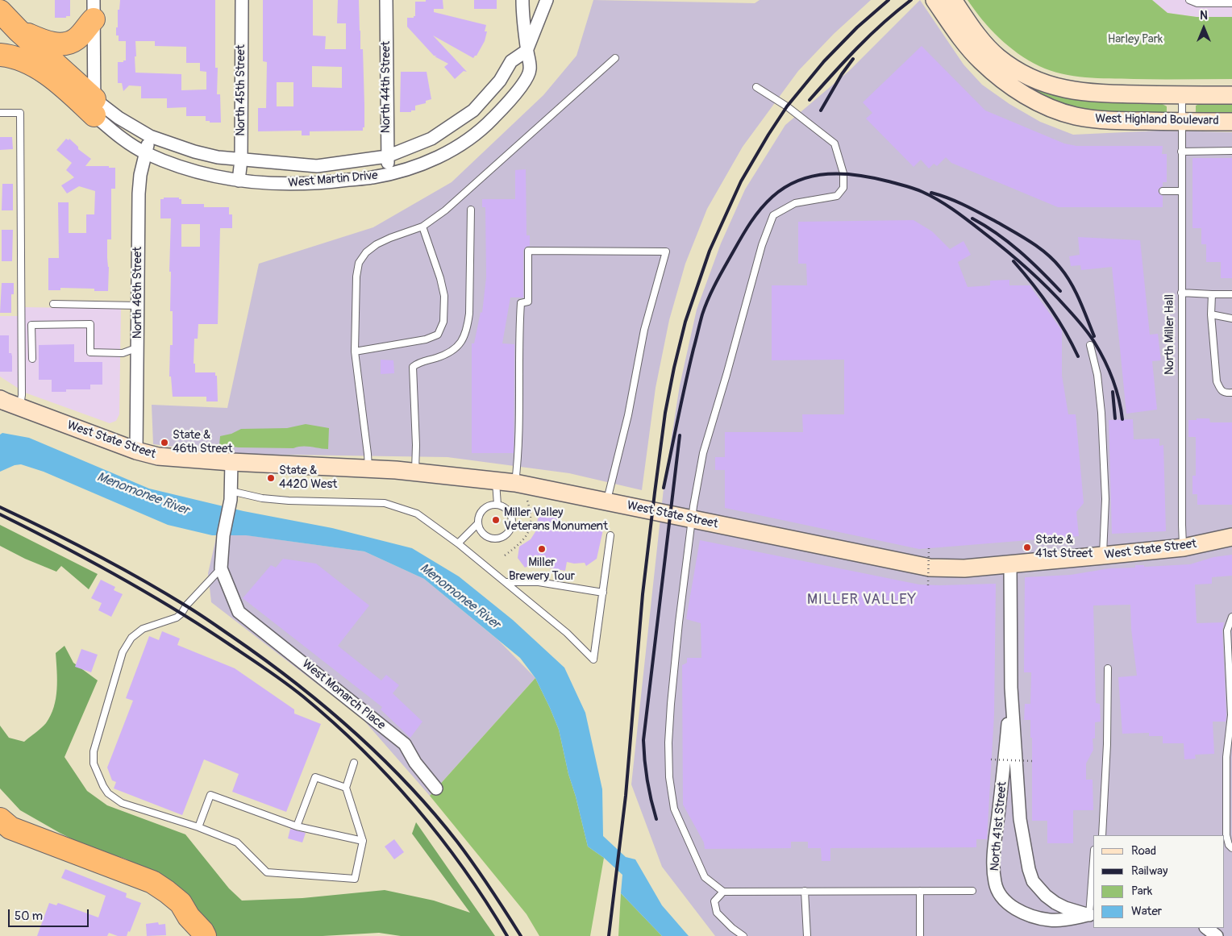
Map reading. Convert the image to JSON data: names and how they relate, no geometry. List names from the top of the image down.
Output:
{
  "streets": {
    "main road": ["West Highland Boulevard", "West State Street"],
    "street": [
      "North 44th Street",
      "North 45th Street",
      "West Martin Drive",
      "North 46th Street",
      "West Monarch Place",
      "North 41st Street"
    ],
    "lane": ["North Miller Hall"]
  },
  "crossings": [
    ["North 44th Street", "West Martin Drive"],
    ["North 45th Street", "West Martin Drive"],
    ["West Highland Boulevard", "North Miller Hall"],
    ["West Martin Drive", "North 46th Street"],
    ["North 46th Street", "West State Street"],
    ["North Miller Hall", "West State Street"],
    ["West State Street", "North 41st Street"]
  ],
  "districts": ["MILLER VALLEY"],
  "water": ["Menomonee River"],
  "parks": ["Harley Park"],
  "places": [
    "State & 46th Street",
    "State & 4420 West",
    "Miller Valley Veterans Monument",
    "State & 41st Street",
    "Miller Brewery Tour"
  ],
  "legend": [
    "Road",
    "Railway",
    "Park",
    "Water"
  ],
  "scale_bar": "50 m",
  "north": "top"
}
